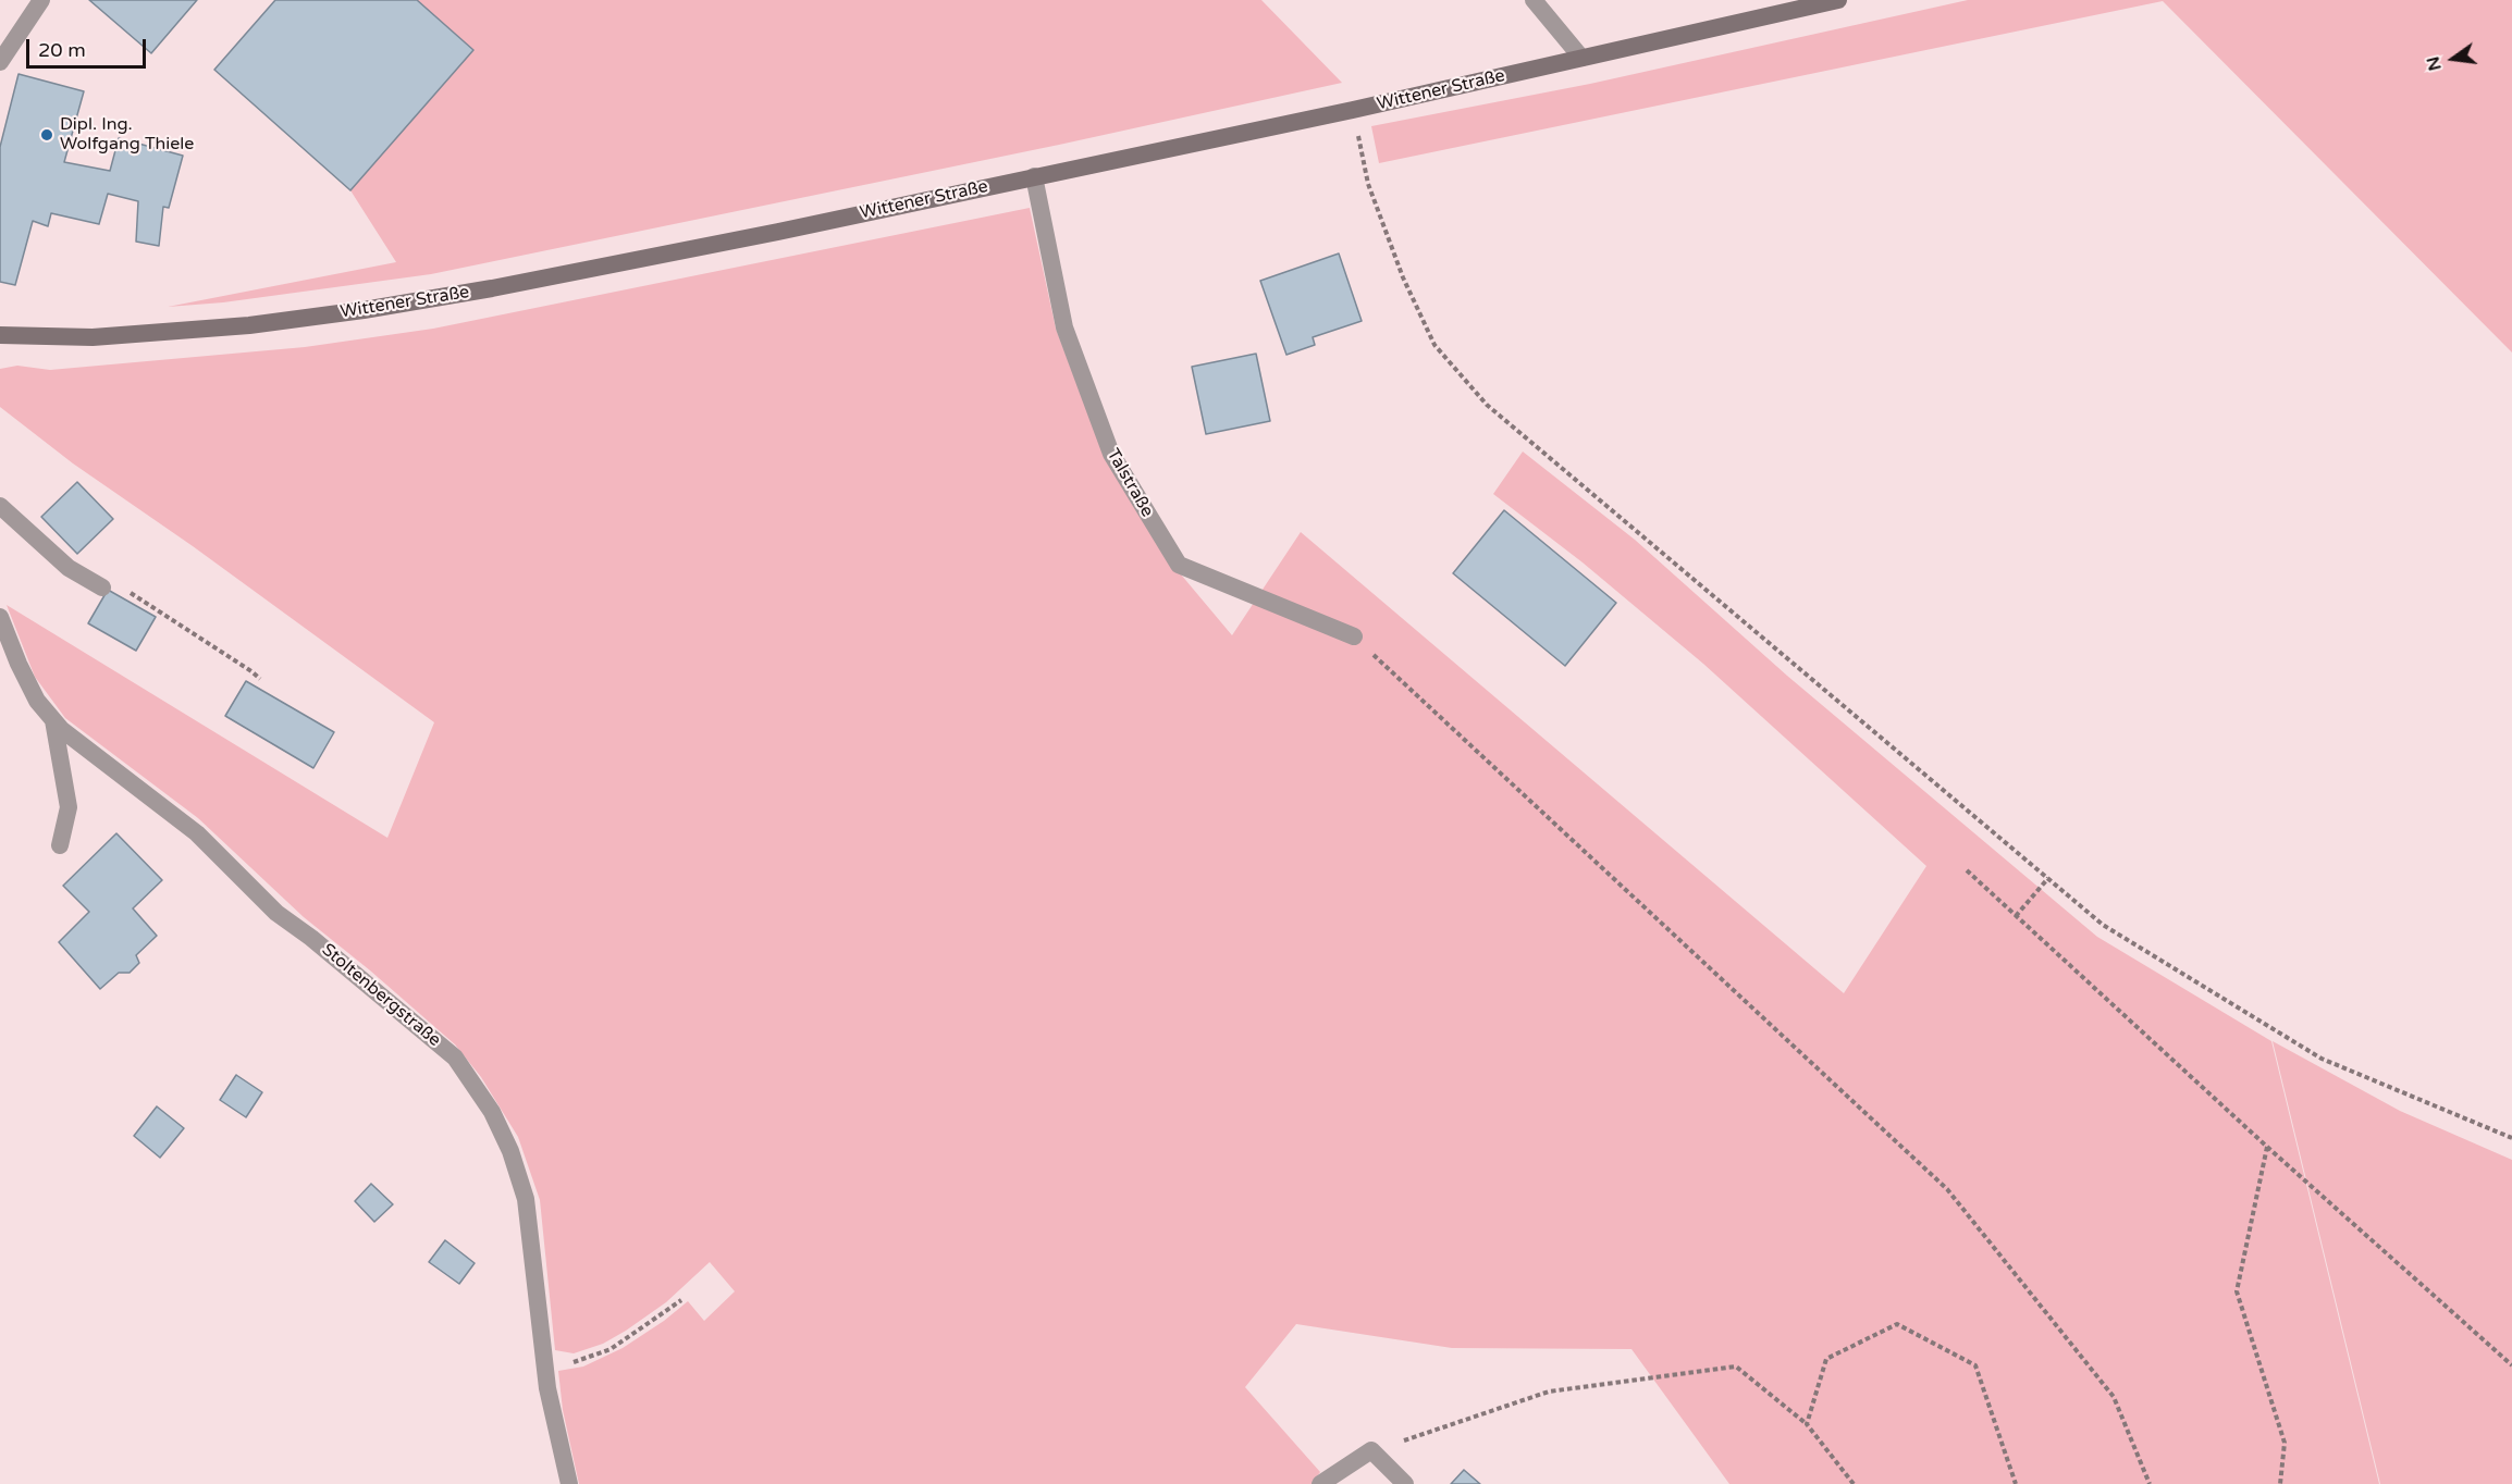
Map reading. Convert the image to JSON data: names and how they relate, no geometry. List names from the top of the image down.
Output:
{
  "streets": {
    "main road": ["Wittener Straße"],
    "lane": ["Talstraße", "Stoltenbergstraße"]
  },
  "crossings": [
    ["Wittener Straße", "Talstraße"]
  ],
  "places": ["Dipl. Ing. Wolfgang Thiele"],
  "scale_bar": "20 m",
  "north": "left"
}
